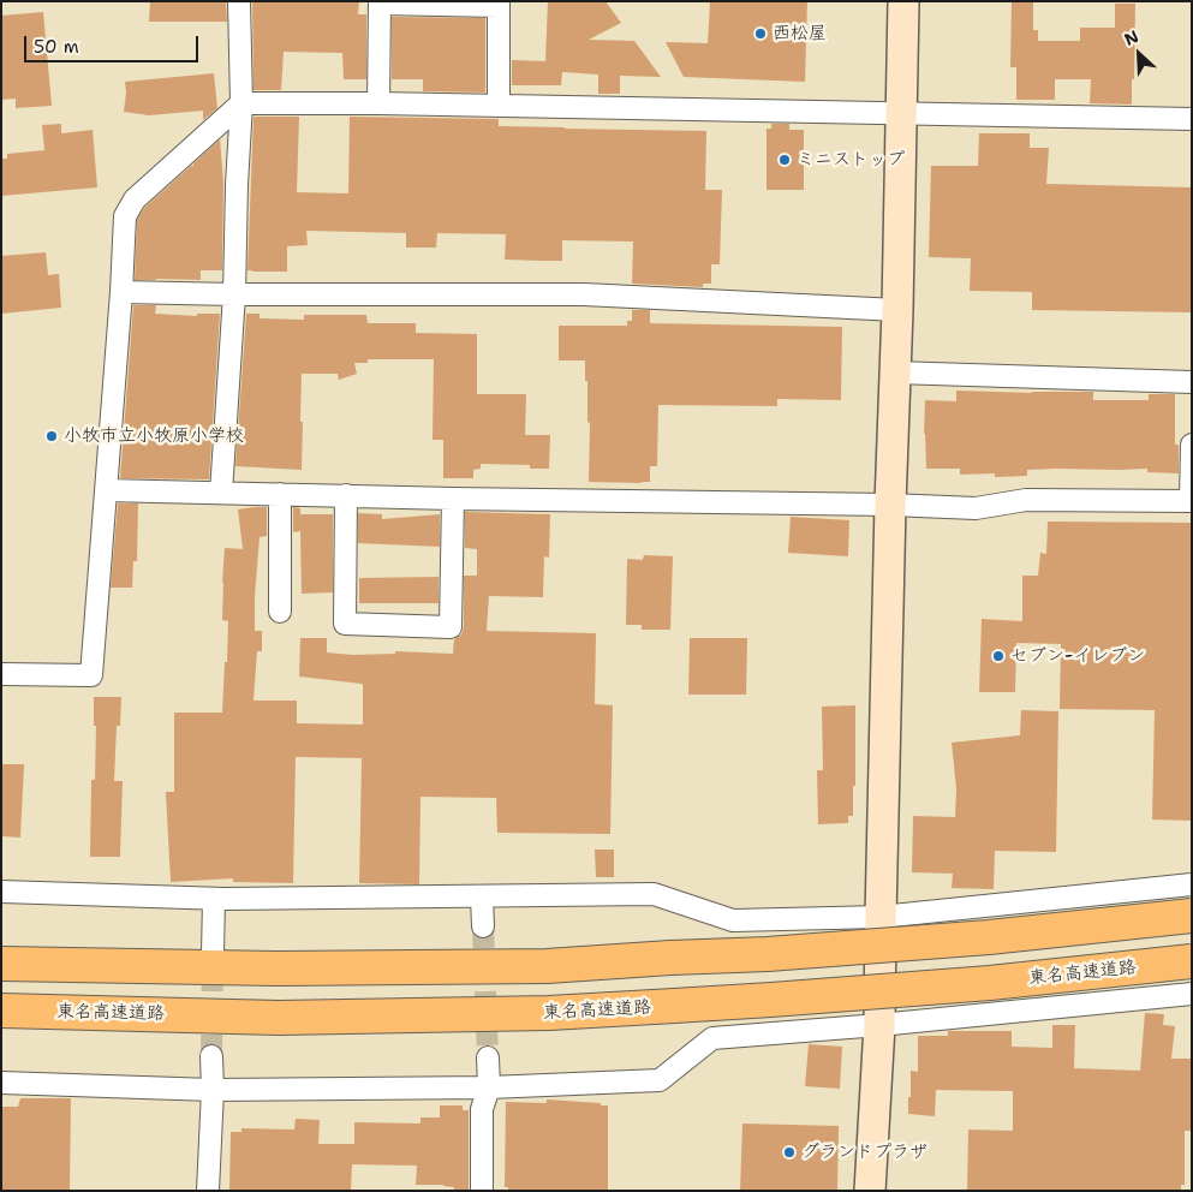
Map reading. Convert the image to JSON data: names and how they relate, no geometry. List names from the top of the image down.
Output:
{
  "streets": {
    "highway": ["東名高速道路"]
  },
  "places": [
    "西松屋",
    "ミニストップ",
    "小牧市立小牧原小学校",
    "セブン-イレブン",
    "グランドプラザ"
  ],
  "scale_bar": "50 m",
  "north": "top left"
}
